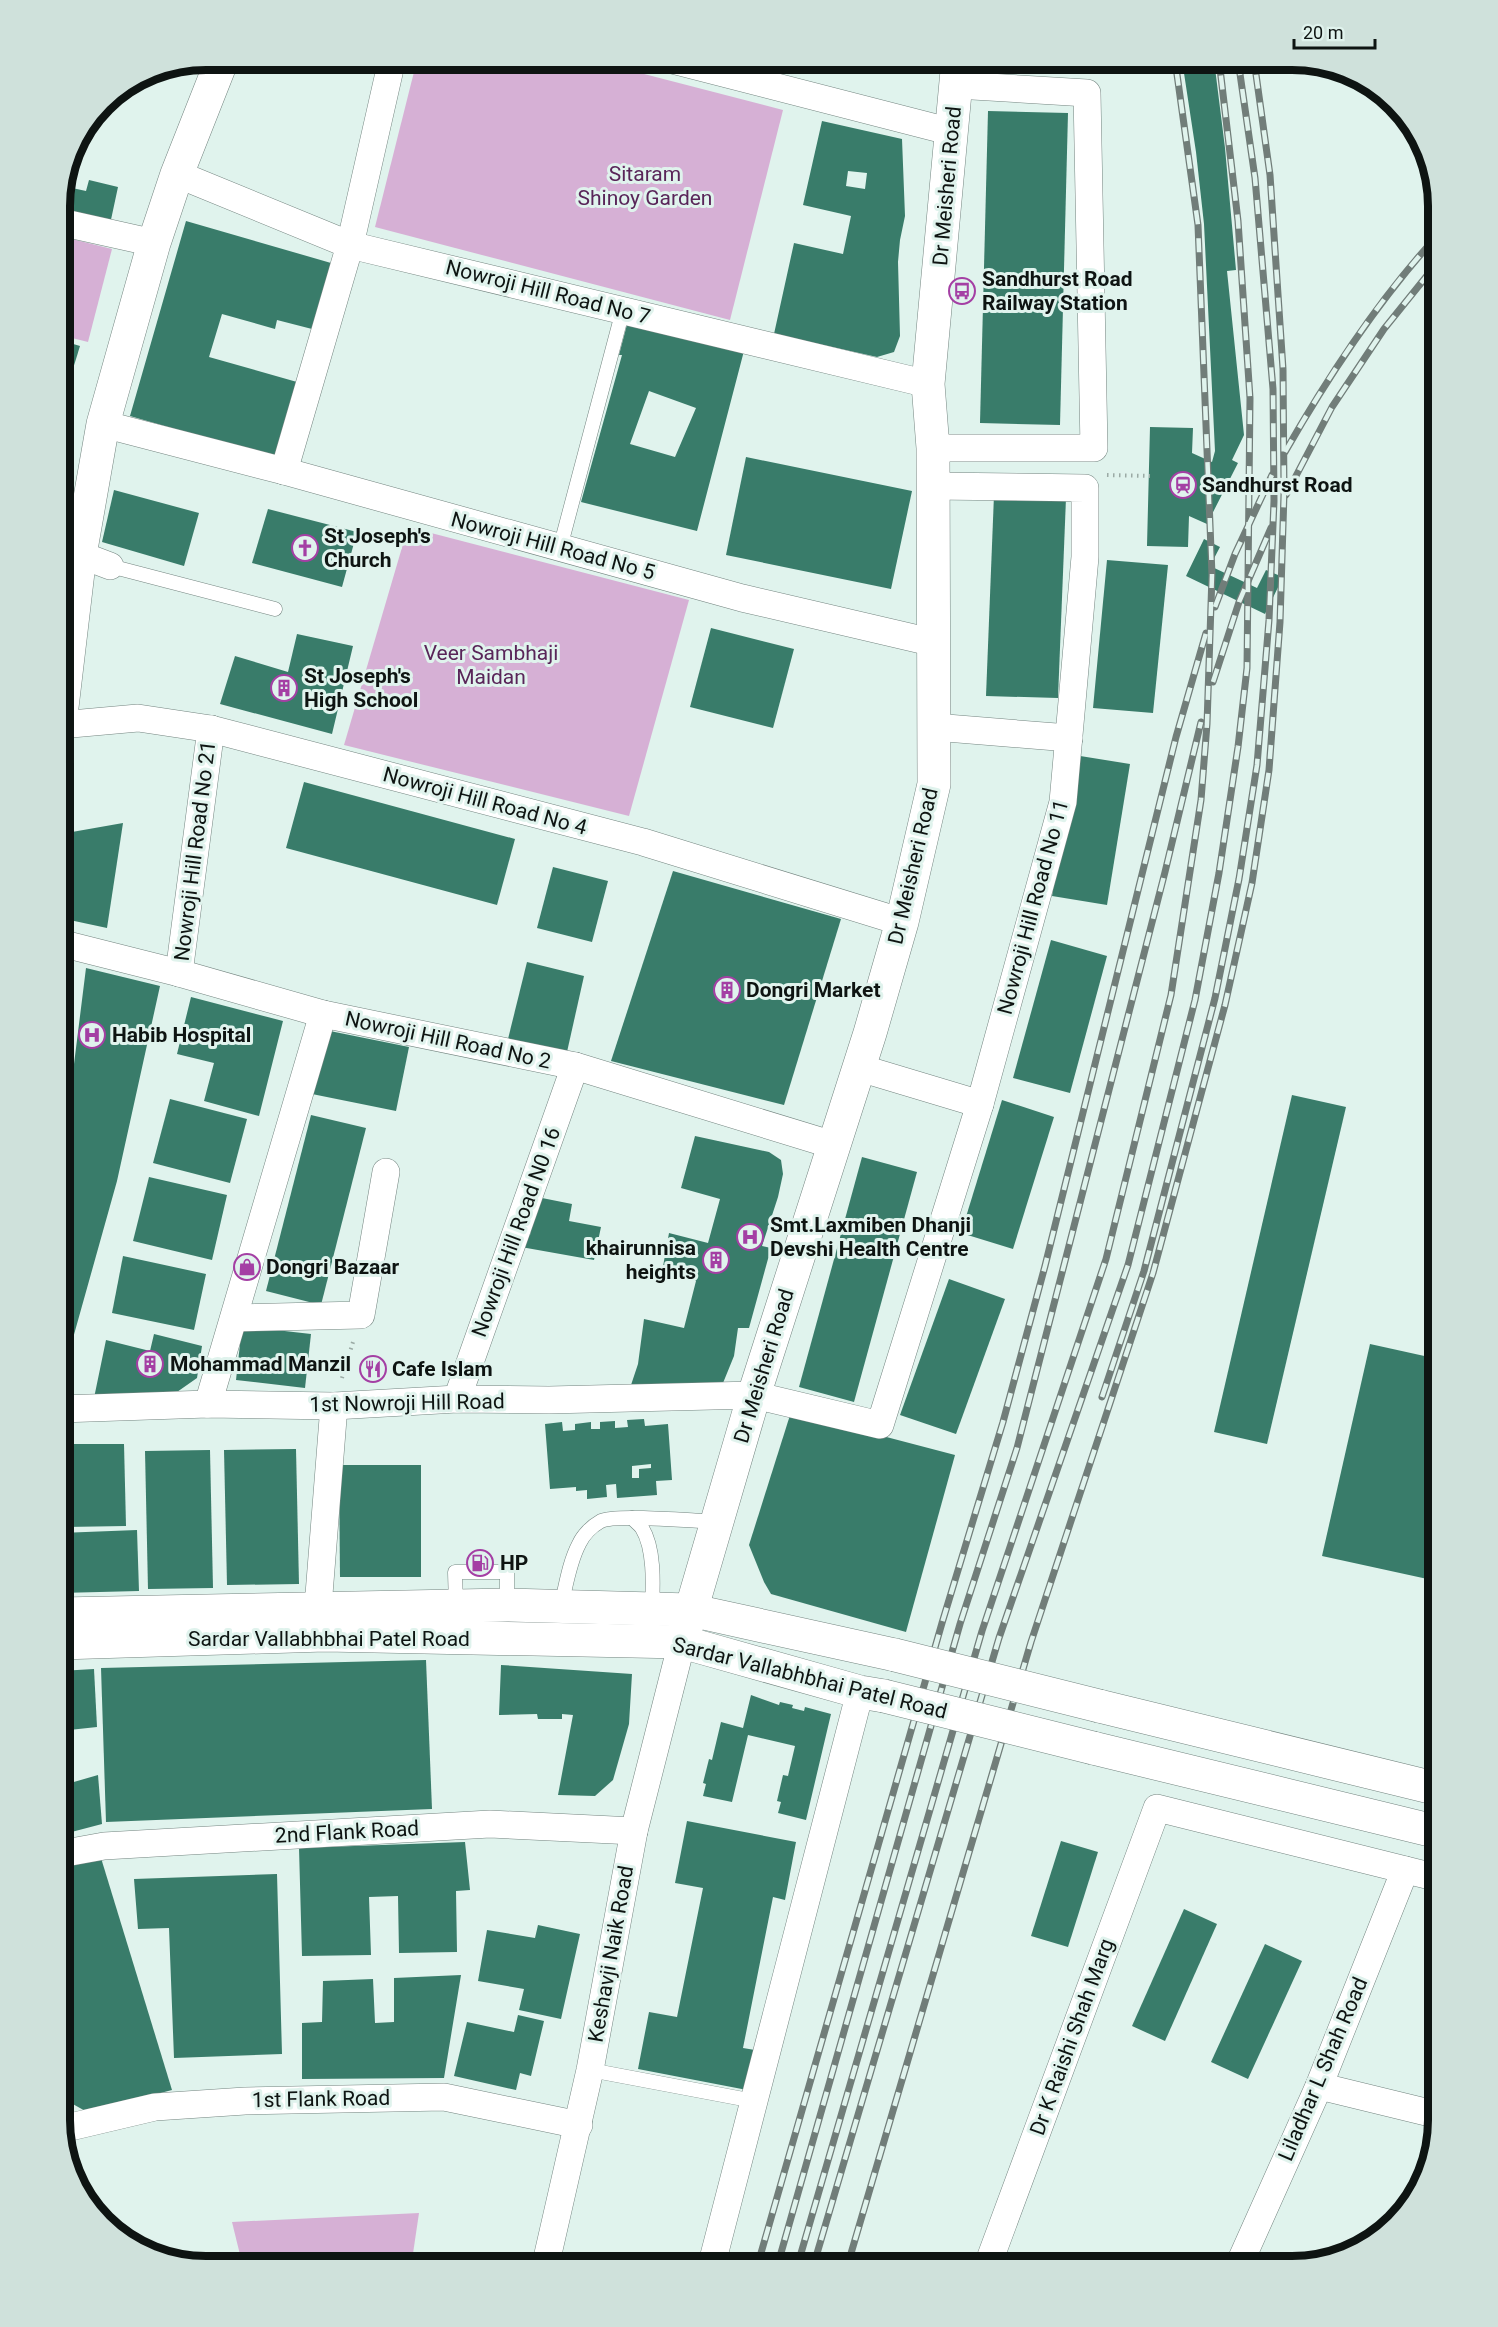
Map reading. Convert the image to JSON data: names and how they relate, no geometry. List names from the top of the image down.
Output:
{
  "streets": {
    "main road": ["Dr Meisheri Road", "Sardar Vallabhbhai Patel Road"],
    "street": [
      "Nowroji Hill Road No 7",
      "Nowroji Hill Road No 5",
      "Nowroji Hill Road No 4",
      "Nowroji Hill Road No 21",
      "Nowroji Hill Road No 11",
      "Nowroji Hill Road No 2",
      "Nowroji Hill Road N0 16",
      "1st Nowroji Hill Road",
      "2nd Flank Road",
      "Keshavji Naik Road",
      "Dr K Raishi Shah Marg",
      "Liladhar L Shah Road",
      "1st Flank Road"
    ]
  },
  "crossings": [
    ["Dr Meisheri Road", "Nowroji Hill Road No 7"],
    ["Dr Meisheri Road", "Nowroji Hill Road No 5"],
    ["Dr Meisheri Road", "Nowroji Hill Road No 4"],
    ["Dr Meisheri Road", "Nowroji Hill Road No 11"],
    ["Dr Meisheri Road", "Nowroji Hill Road No 2"],
    ["Dr Meisheri Road", "1st Nowroji Hill Road"],
    ["Dr Meisheri Road", "Sardar Vallabhbhai Patel Road"],
    ["Dr Meisheri Road", "Keshavji Naik Road"],
    ["Nowroji Hill Road No 4", "Nowroji Hill Road No 21"],
    ["Nowroji Hill Road No 21", "Nowroji Hill Road No 2"],
    ["Nowroji Hill Road No 11", "1st Nowroji Hill Road"],
    ["Nowroji Hill Road No 2", "Nowroji Hill Road N0 16"],
    ["Nowroji Hill Road N0 16", "1st Nowroji Hill Road"],
    ["Sardar Vallabhbhai Patel Road", "Keshavji Naik Road"],
    ["2nd Flank Road", "Keshavji Naik Road"],
    ["Keshavji Naik Road", "1st Flank Road"],
    ["Dr K Raishi Shah Marg", "Liladhar L Shah Road"]
  ],
  "parks": ["Sitaram Shinoy Garden", "Veer Sambhaji Maidan"],
  "places": {
    "bus stop": ["Sandhurst Road Railway Station"],
    "station": ["Sandhurst Road"],
    "church": ["St Joseph's Church"],
    "building": [
      "St Joseph's High School",
      "Dongri Market",
      "khairunnisa heights",
      "Mohammad Manzil"
    ],
    "hospital": ["Habib Hospital", "Smt.Laxmiben Dhanji Devshi Health Centre"],
    "shop": ["Dongri Bazaar"],
    "restaurant": ["Cafe Islam"],
    "fuel station": ["HP"]
  },
  "scale_bar": "20 m"
}
